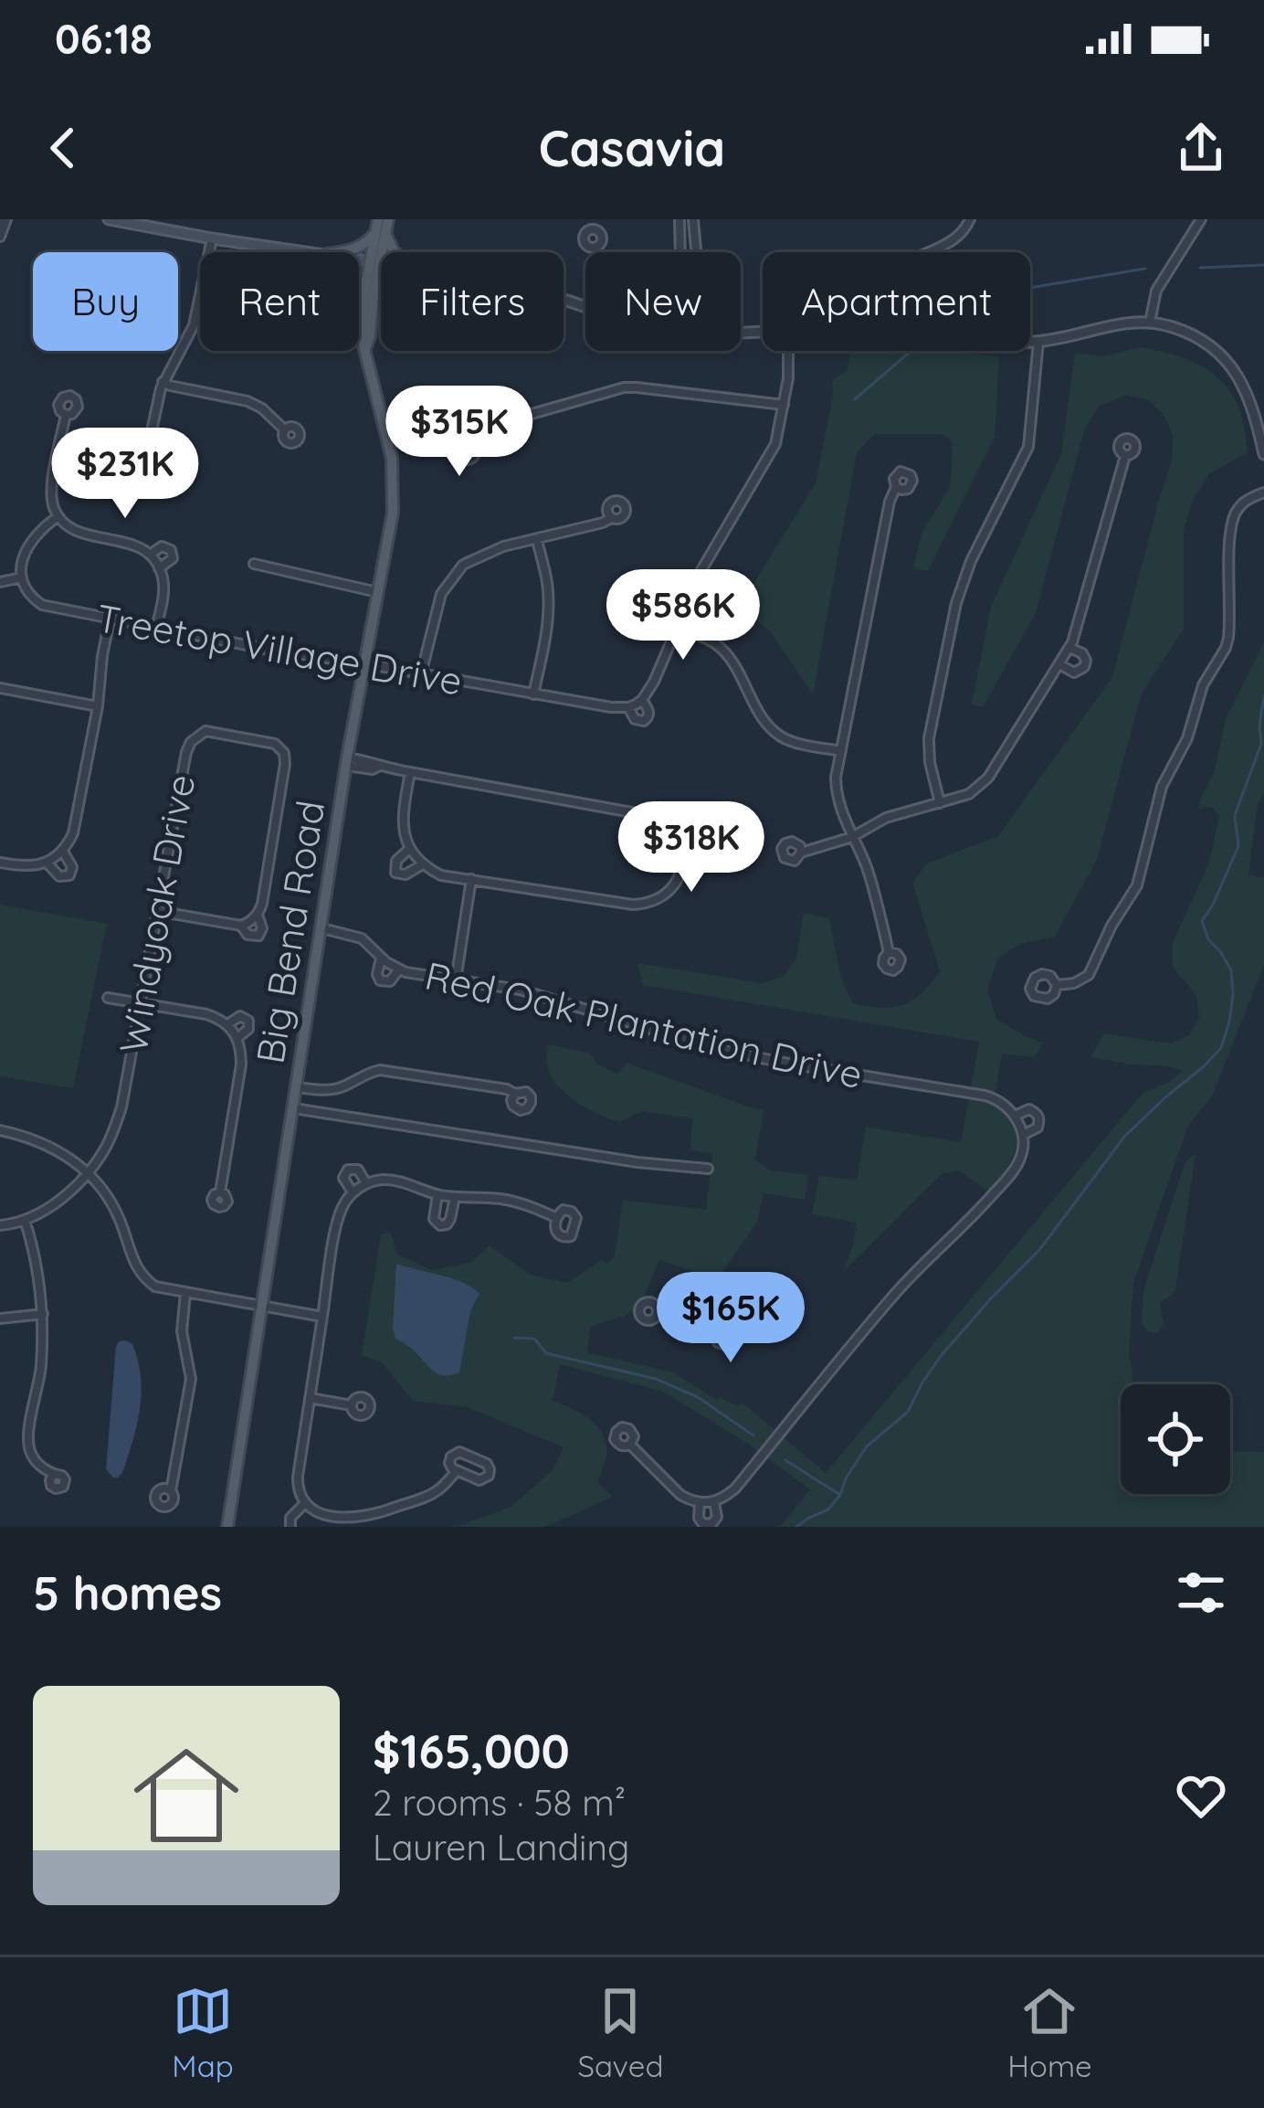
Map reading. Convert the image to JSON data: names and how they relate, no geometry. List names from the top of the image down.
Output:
{
  "streets": {
    "main road": ["Big Bend Road"],
    "street": ["Treetop Village Drive", "Windyoak Drive", "Red Oak Plantation Drive"]
  },
  "crossings": [
    ["Treetop Village Drive", "Big Bend Road"],
    ["Big Bend Road", "Red Oak Plantation Drive"]
  ],
  "page": {
    "status": "06:18",
    "header": "Casavia",
    "chip": [
      "Buy",
      "Rent",
      "Filters",
      "New",
      "Apartment"
    ],
    "price": [
      "$315K",
      "$231K",
      "$586K",
      "$318K",
      "$165K"
    ],
    "heading": "5 homes",
    "list": [
      {
        "name": "$165,000",
        "note": "2 rooms · 58 m² · Lauren Landing"
      }
    ],
    "tabs": ["Map", "Saved", "Home"]
  }
}
